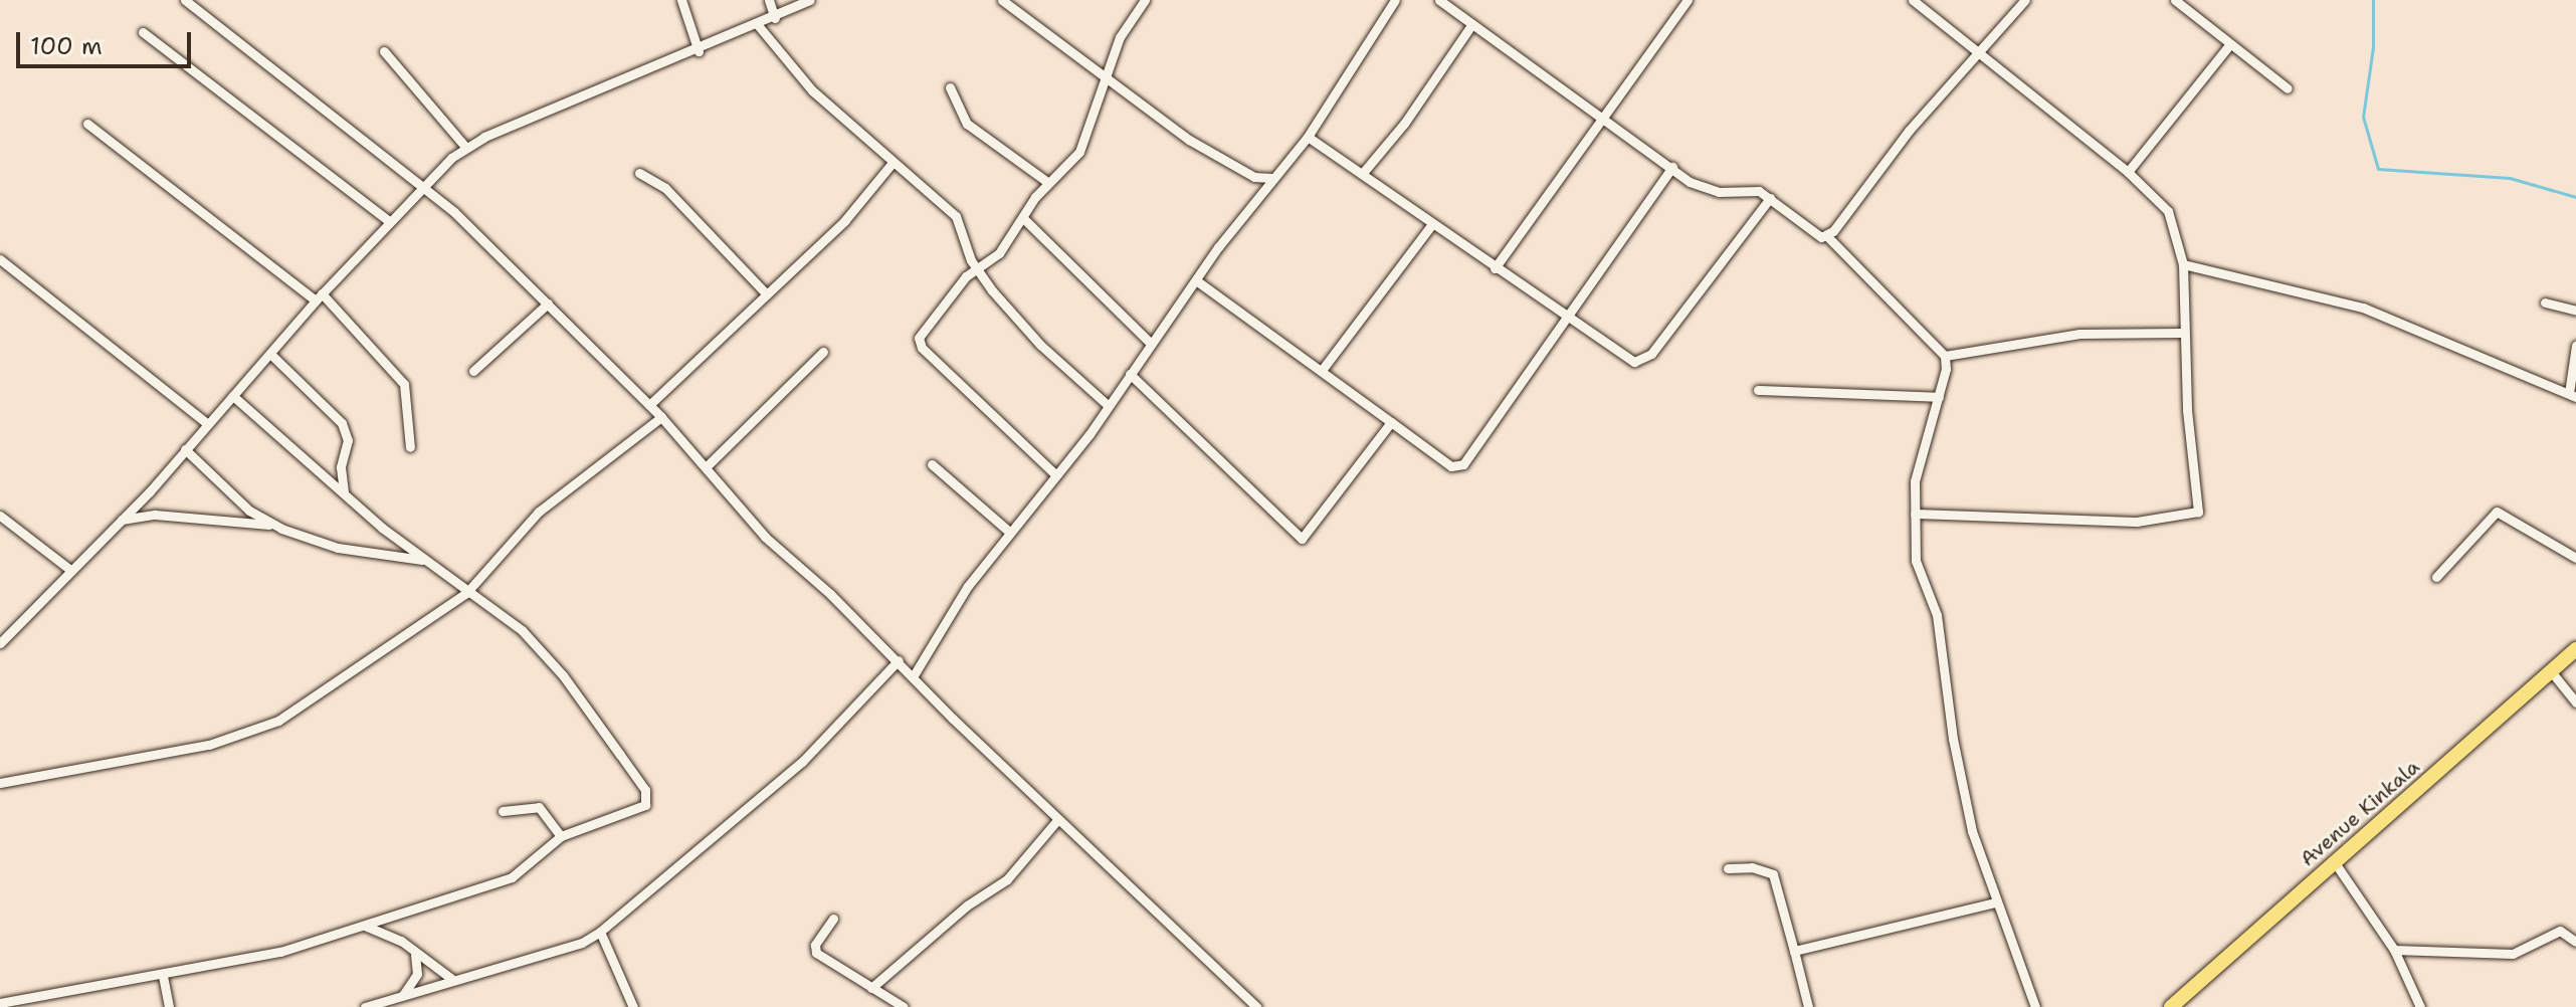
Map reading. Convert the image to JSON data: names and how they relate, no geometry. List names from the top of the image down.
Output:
{
  "streets": {
    "main road": ["Avenue Kinkala"]
  },
  "scale_bar": "100 m"
}
